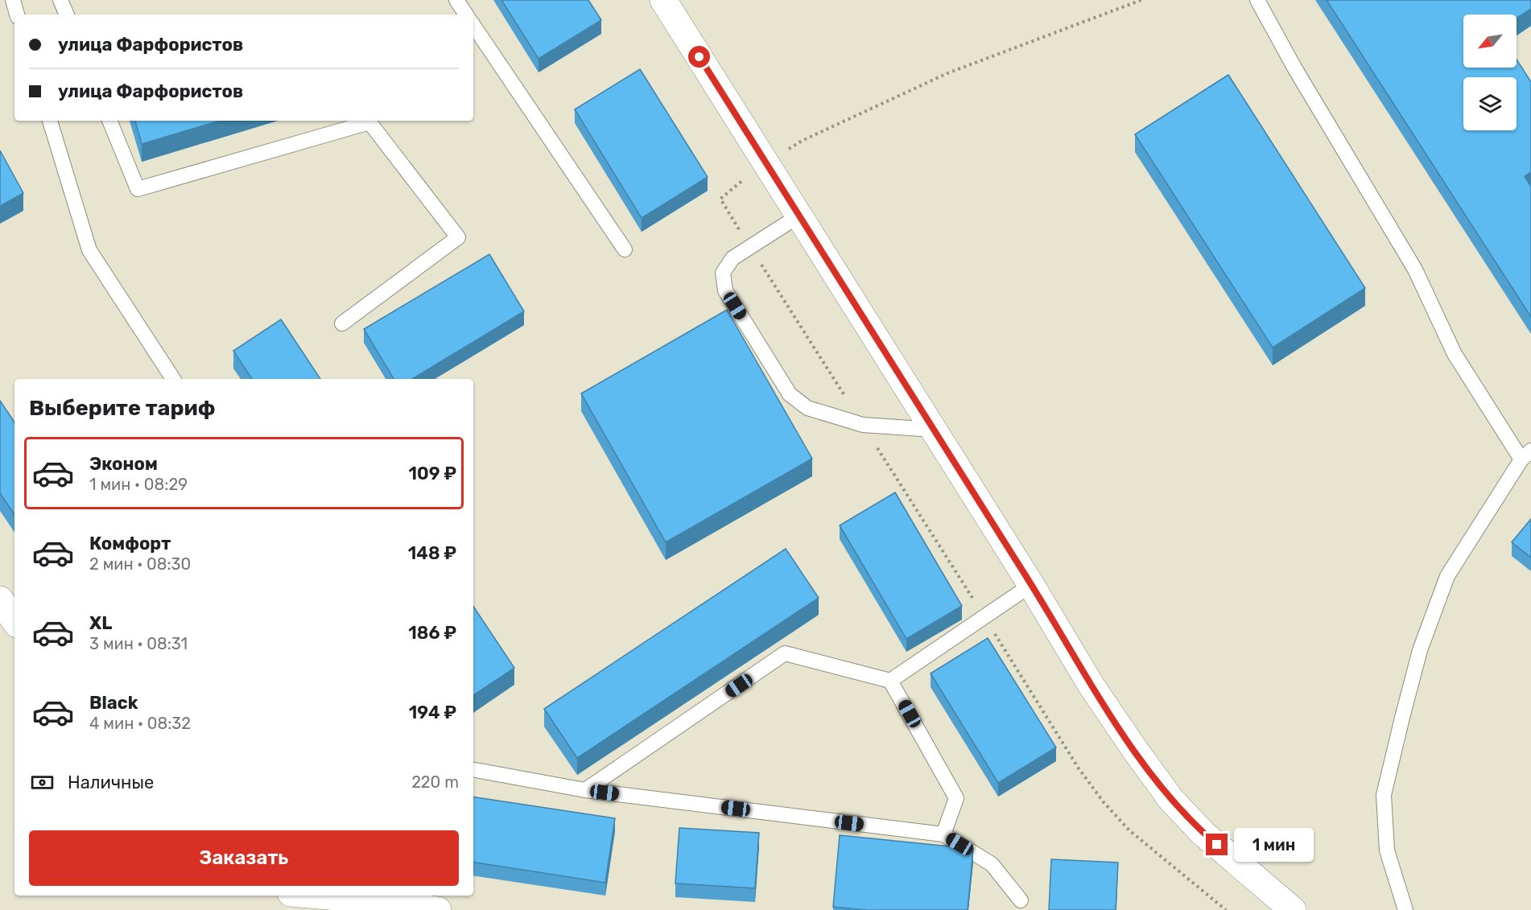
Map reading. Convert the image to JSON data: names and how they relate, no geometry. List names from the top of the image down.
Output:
{
  "north": "bottom left",
  "page": {
    "banner": ["улица Фарфористов", "улица Фарфористов"],
    "heading": "Выберите тариф",
    "list": [
      {
        "name": "Эконом",
        "note": "1 мин · 08:29",
        "value": "109 ₽"
      },
      {
        "name": "Комфорт",
        "note": "2 мин · 08:30",
        "value": "148 ₽"
      },
      {
        "name": "XL",
        "note": "3 мин · 08:31",
        "value": "186 ₽"
      },
      {
        "name": "Black",
        "note": "4 мин · 08:32",
        "value": "194 ₽"
      }
    ],
    "pay": ["Наличные", "220 m"],
    "buttons": "Заказать",
    "bubble": "1 мин"
  }
}
